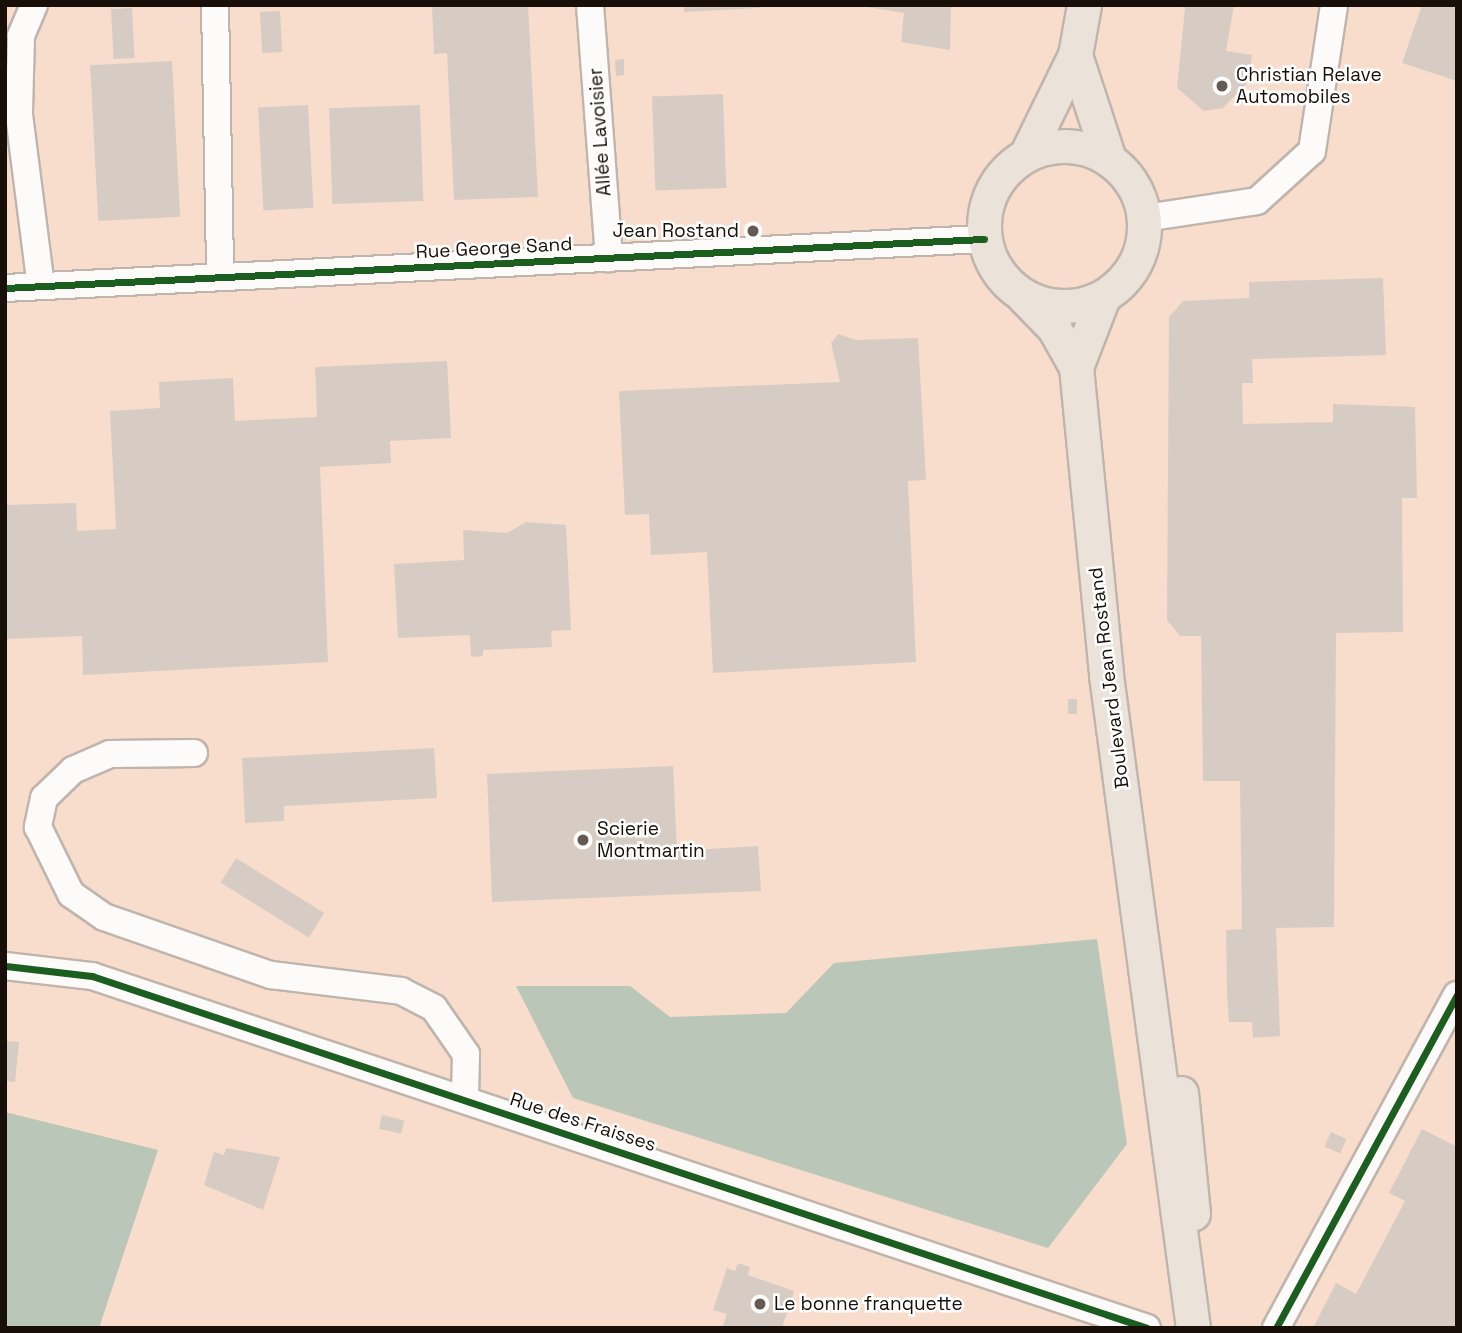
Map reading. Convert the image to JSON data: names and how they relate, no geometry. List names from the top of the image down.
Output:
{
  "streets": {
    "main road": ["Boulevard Jean Rostand"],
    "street": ["Allée Lavoisier", "Rue George Sand", "Rue des Fraisses"]
  },
  "crossings": [
    ["Allée Lavoisier", "Rue George Sand"]
  ],
  "places": [
    "Christian Relave Automobiles",
    "Jean Rostand",
    "Scierie Montmartin",
    "Le bonne franquette"
  ]
}
